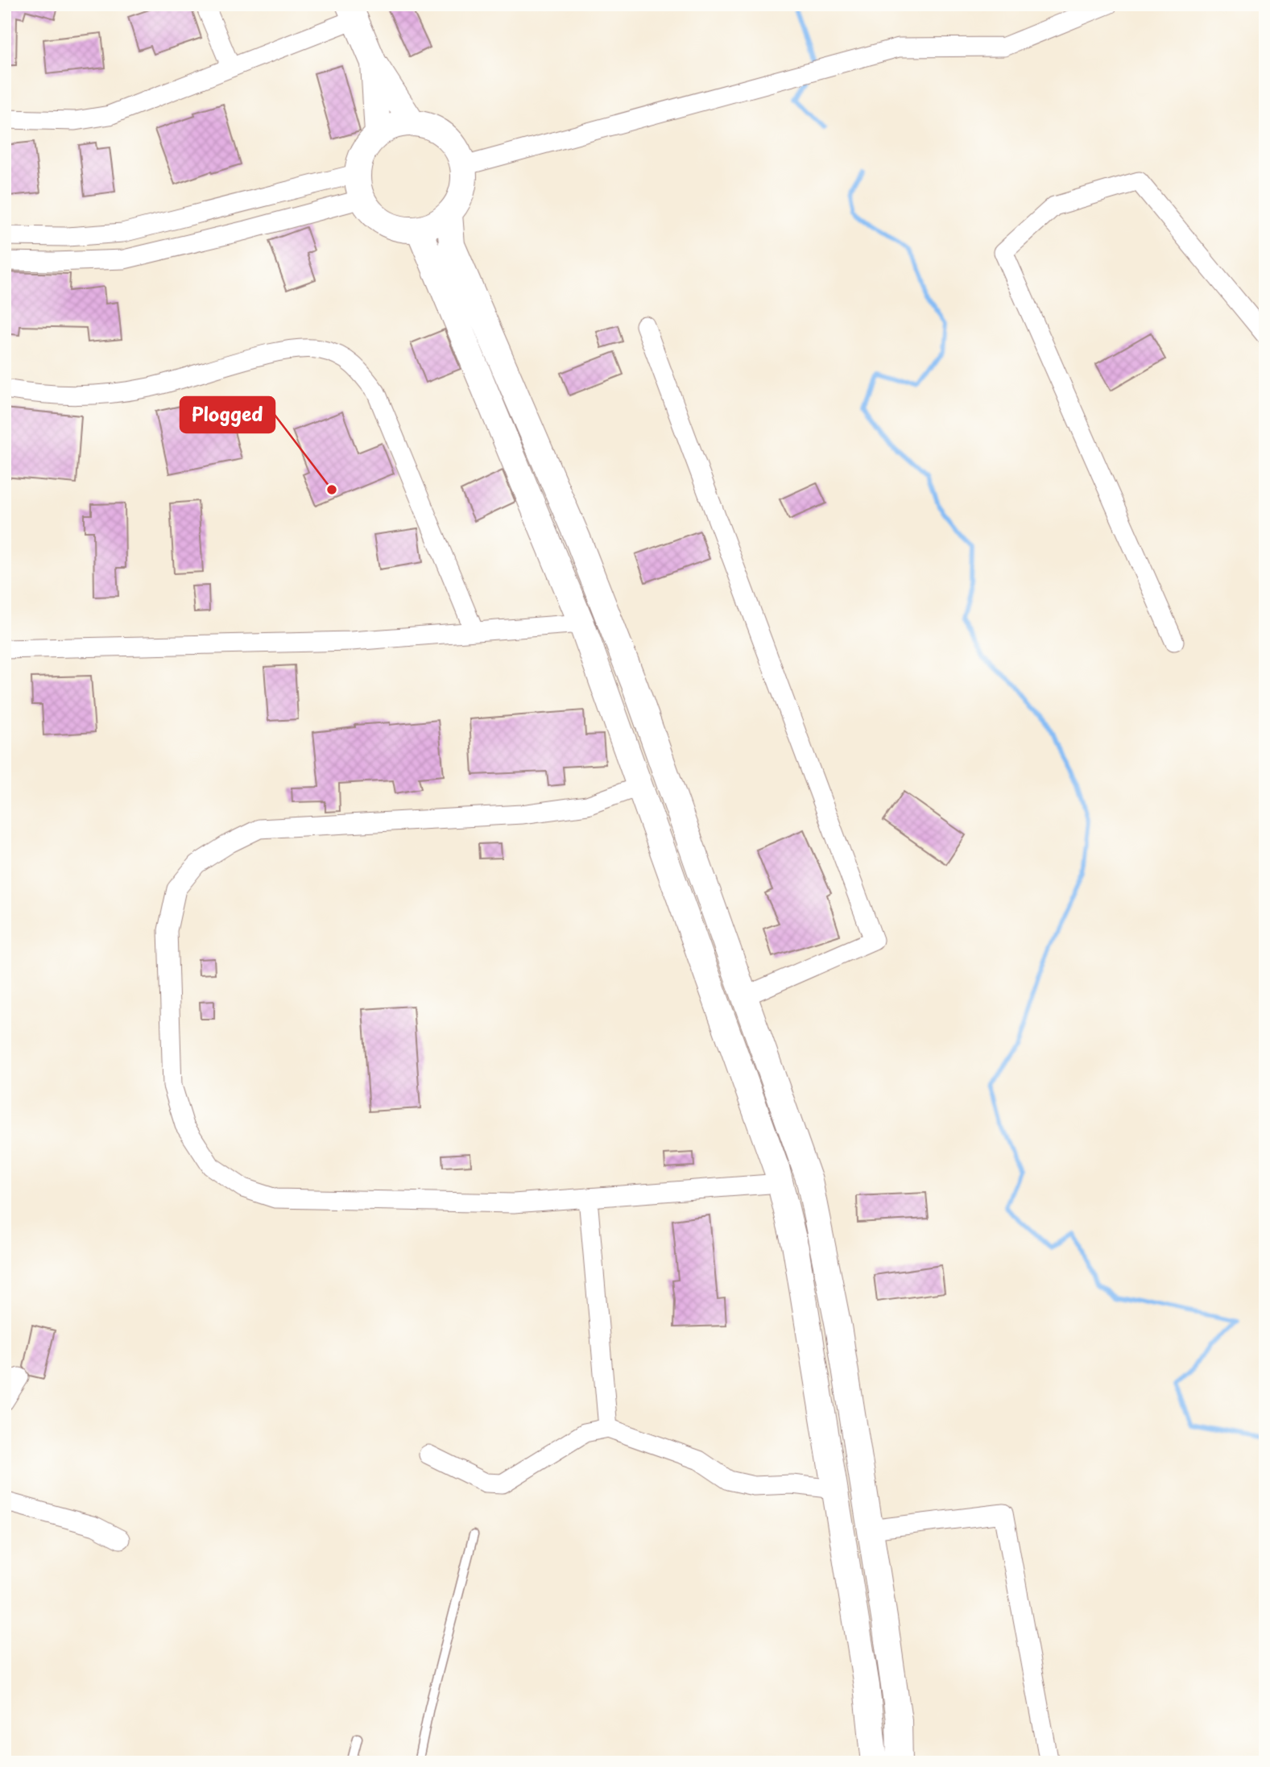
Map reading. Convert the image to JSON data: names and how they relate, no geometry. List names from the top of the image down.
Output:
{
  "places": ["Plogged"]
}
